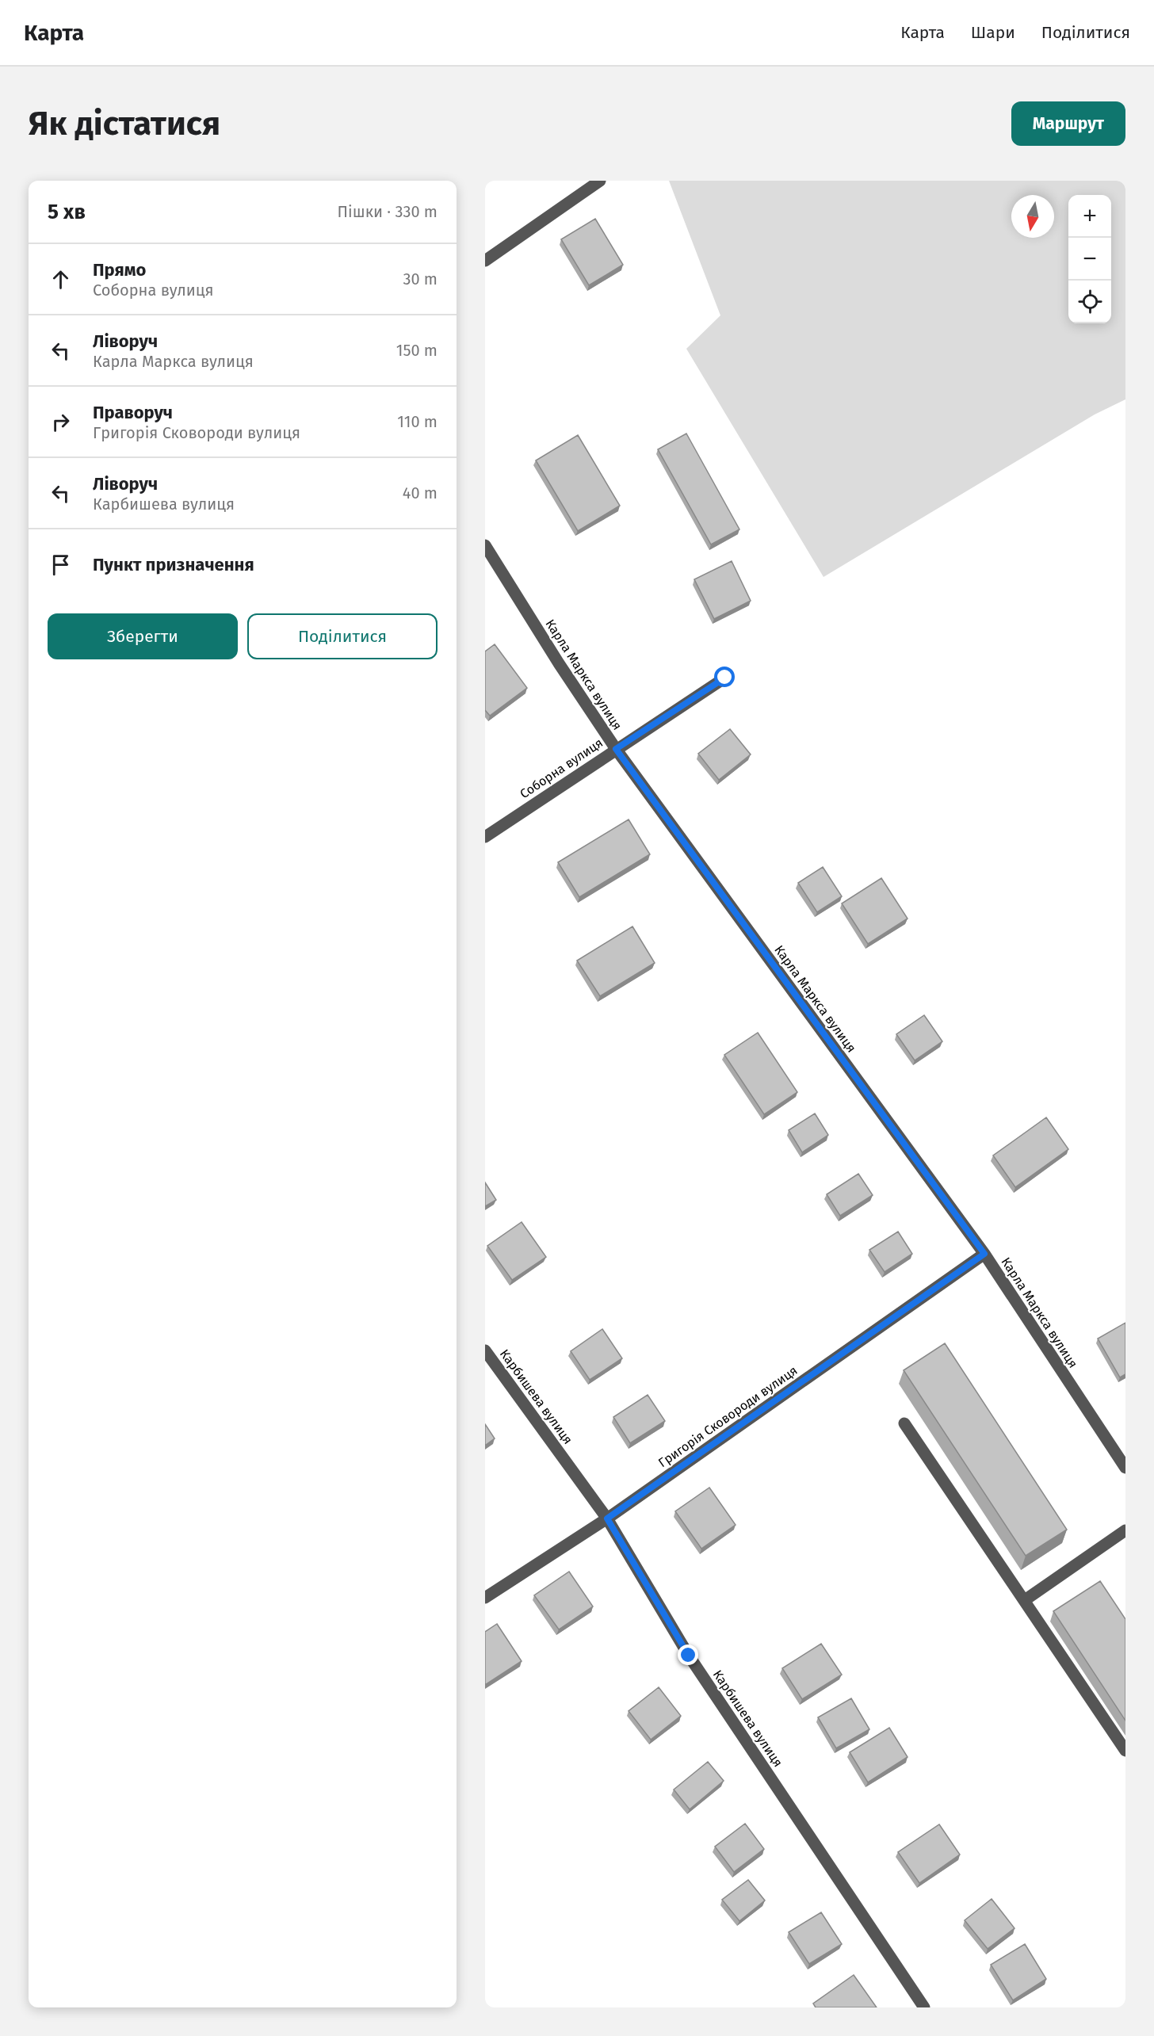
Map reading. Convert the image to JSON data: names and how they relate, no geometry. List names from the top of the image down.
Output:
{
  "streets": {
    "street": [
      "Карла Маркса вулиця",
      "Соборна вулиця",
      "Карбишева вулиця",
      "Григорія Сковороди вулиця"
    ]
  },
  "crossings": [
    ["Карла Маркса вулиця", "Соборна вулиця"],
    ["Карла Маркса вулиця", "Григорія Сковороди вулиця"],
    ["Карбишева вулиця", "Григорія Сковороди вулиця"]
  ],
  "north": "bottom",
  "page": {
    "header": "Карта",
    "nav": ["Карта", "Шари", "Поділитися"],
    "buttons": [
      "Маршрут",
      ["Зберегти", "Поділитися"]
    ],
    "title": "Як дістатися",
    "heading": ["5 хв", "Пішки · 330 m"],
    "map_buttons": ["+", "−"],
    "list": [
      ["Прямо", "Соборна вулиця", "30 m"],
      ["Ліворуч", "Карла Маркса вулиця", "150 m"],
      ["Праворуч", "Григорія Сковороди вулиця", "110 m"],
      ["Ліворуч", "Карбишева вулиця", "40 m"],
      "Пункт призначення"
    ]
  }
}
